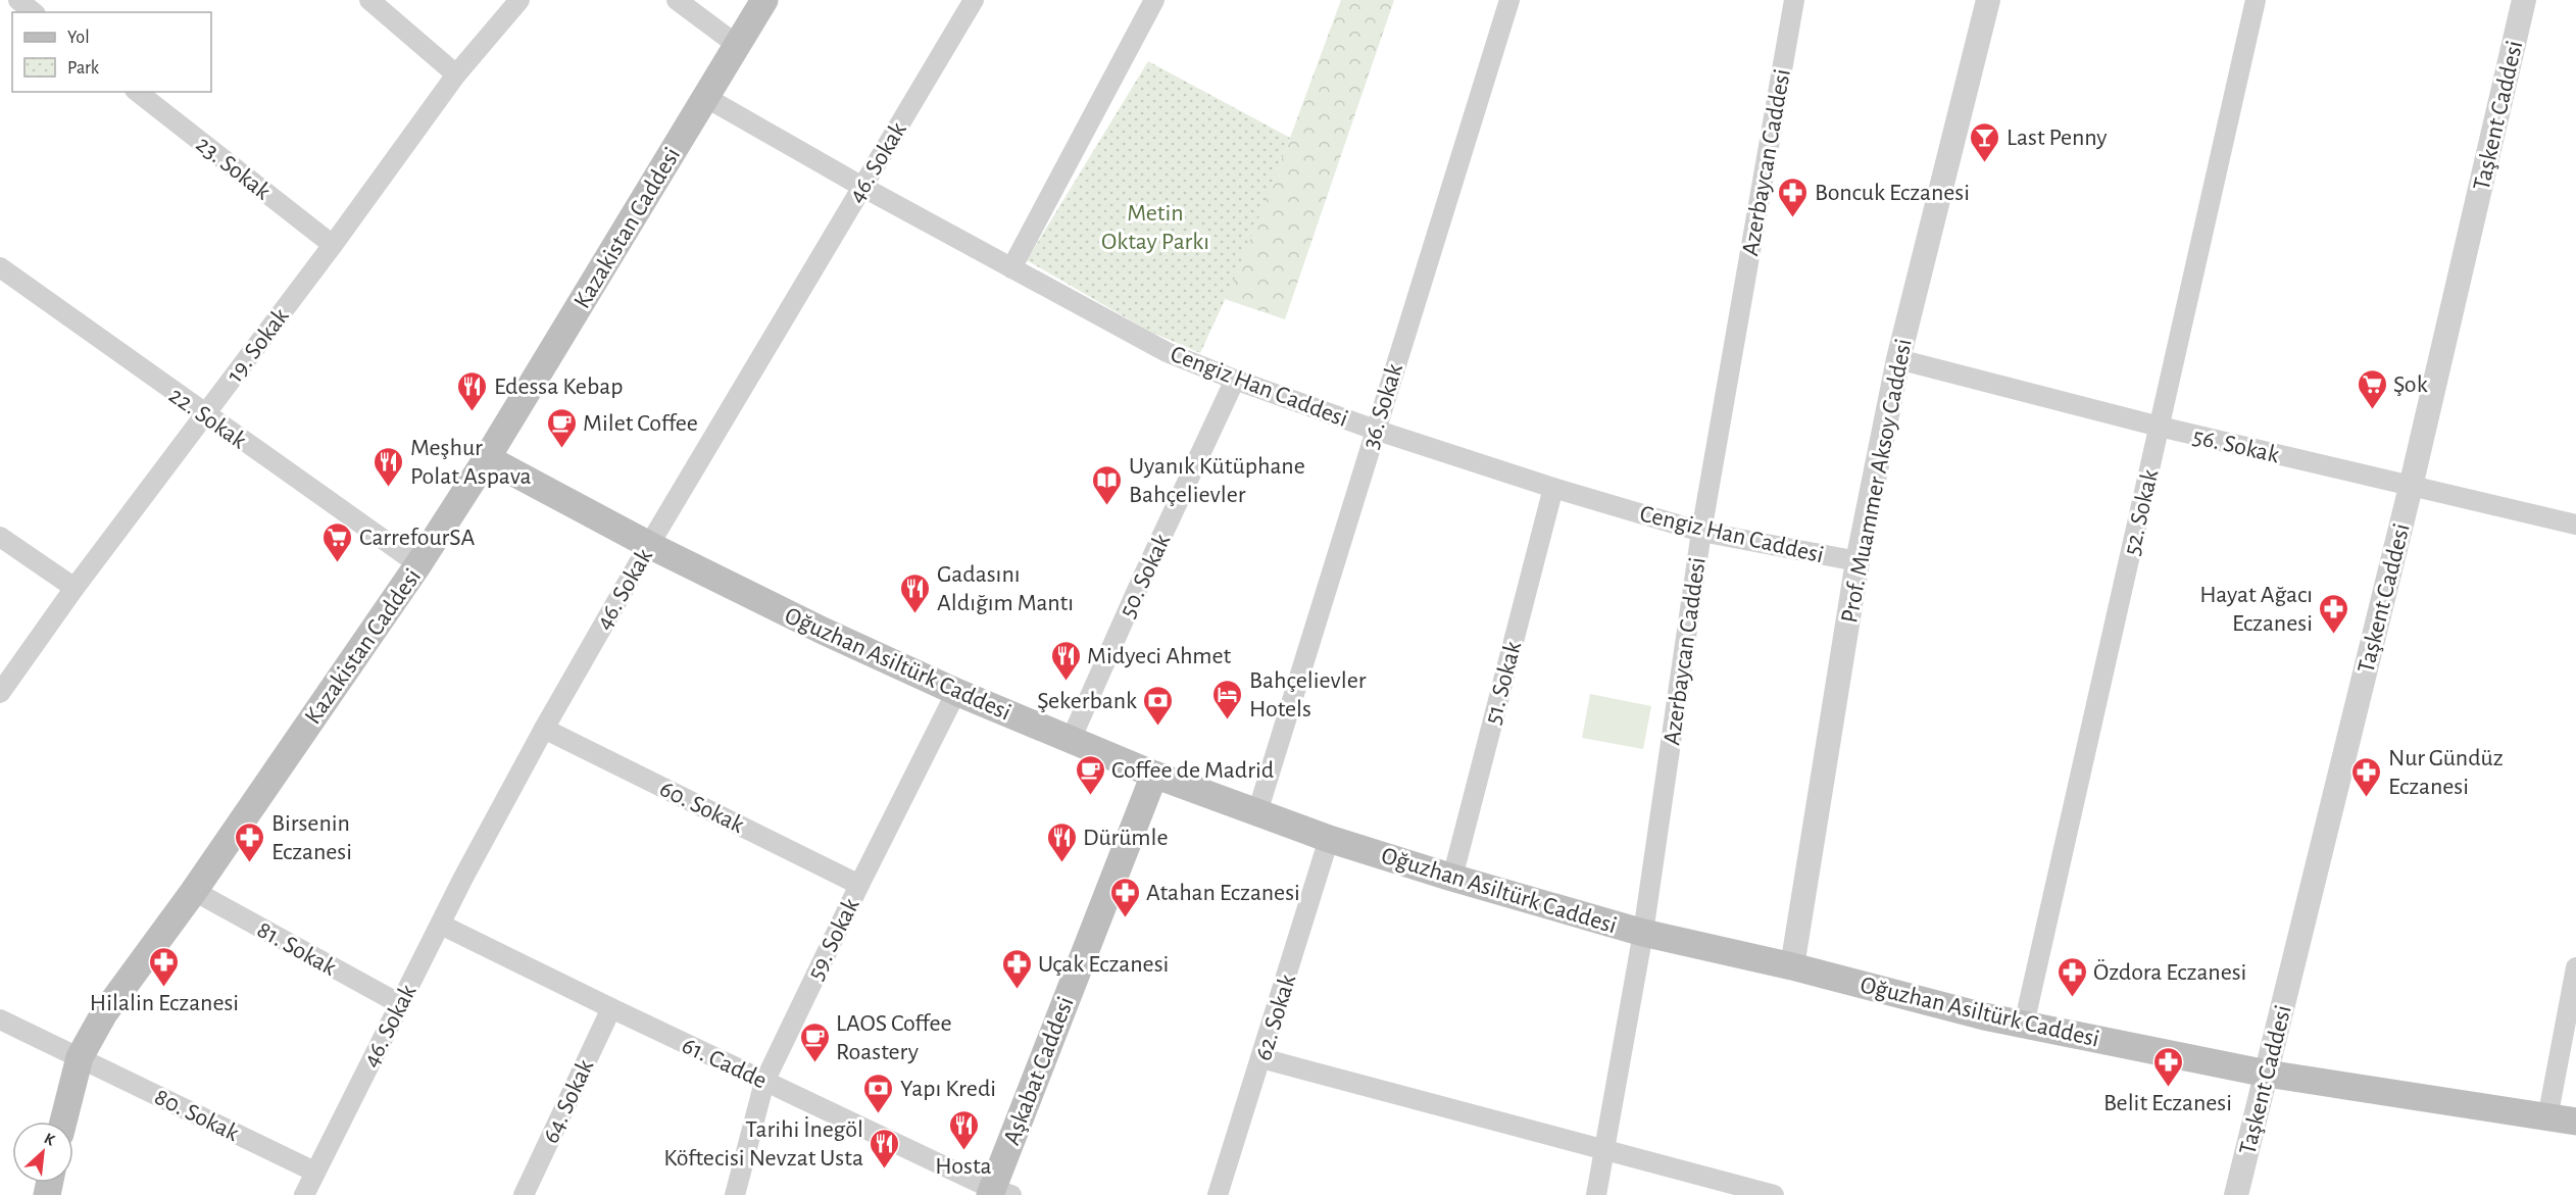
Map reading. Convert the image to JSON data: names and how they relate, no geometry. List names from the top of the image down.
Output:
{
  "streets": {
    "main road": ["Kazakistan Caddesi", "Oğuzhan Asiltürk Caddesi", "Aşkabat Caddesi"],
    "street": [
      "Taşkent Caddesi",
      "46. Sokak",
      "Azerbaycan Caddesi",
      "23. Sokak",
      "19. Sokak",
      "Cengiz Han Caddesi",
      "36. Sokak",
      "22. Sokak",
      "56. Sokak",
      "Prof. Muammer Aksoy Caddesi",
      "52. Sokak",
      "50. Sokak",
      "51. Sokak",
      "60. Sokak",
      "59. Sokak",
      "81. Sokak",
      "62. Sokak",
      "61. Cadde",
      "64. Sokak",
      "80. Sokak"
    ]
  },
  "crossings": [
    ["Taşkent Caddesi", "56. Sokak"],
    ["Taşkent Caddesi", "Oğuzhan Asiltürk Caddesi"],
    ["46. Sokak", "Cengiz Han Caddesi"],
    ["46. Sokak", "Oğuzhan Asiltürk Caddesi"],
    ["46. Sokak", "60. Sokak"],
    ["46. Sokak", "81. Sokak"],
    ["46. Sokak", "61. Cadde"],
    ["46. Sokak", "80. Sokak"],
    ["Azerbaycan Caddesi", "Cengiz Han Caddesi"],
    ["Azerbaycan Caddesi", "Oğuzhan Asiltürk Caddesi"],
    ["23. Sokak", "19. Sokak"],
    ["Kazakistan Caddesi", "Cengiz Han Caddesi"],
    ["Kazakistan Caddesi", "22. Sokak"],
    ["Kazakistan Caddesi", "Oğuzhan Asiltürk Caddesi"],
    ["Kazakistan Caddesi", "81. Sokak"],
    ["Kazakistan Caddesi", "80. Sokak"],
    ["19. Sokak", "22. Sokak"],
    ["Cengiz Han Caddesi", "36. Sokak"],
    ["Cengiz Han Caddesi", "Prof. Muammer Aksoy Caddesi"],
    ["Cengiz Han Caddesi", "50. Sokak"],
    ["Cengiz Han Caddesi", "51. Sokak"],
    ["36. Sokak", "Oğuzhan Asiltürk Caddesi"],
    ["56. Sokak", "Prof. Muammer Aksoy Caddesi"],
    ["56. Sokak", "52. Sokak"],
    ["Prof. Muammer Aksoy Caddesi", "Oğuzhan Asiltürk Caddesi"],
    ["52. Sokak", "Oğuzhan Asiltürk Caddesi"],
    ["50. Sokak", "Oğuzhan Asiltürk Caddesi"],
    ["Oğuzhan Asiltürk Caddesi", "51. Sokak"],
    ["Oğuzhan Asiltürk Caddesi", "59. Sokak"],
    ["Oğuzhan Asiltürk Caddesi", "62. Sokak"],
    ["Oğuzhan Asiltürk Caddesi", "Aşkabat Caddesi"],
    ["60. Sokak", "59. Sokak"],
    ["59. Sokak", "61. Cadde"],
    ["61. Cadde", "Aşkabat Caddesi"],
    ["61. Cadde", "64. Sokak"]
  ],
  "parks": ["Metin Oktay Parkı"],
  "places": {
    "bar": ["Last Penny"],
    "pharmacy": [
      "Boncuk Eczanesi",
      "Hayat Ağacı Eczanesi",
      "Nur Gündüz Eczanesi",
      "Birsenin Eczanesi",
      "Atahan Eczanesi",
      "Hilalin Eczanesi",
      "Uçak Eczanesi",
      "Özdora Eczanesi",
      "Belit Eczanesi"
    ],
    "supermarket": ["Şok", "CarrefourSA"],
    "restaurant": [
      "Edessa Kebap",
      "Meşhur Polat Aspava",
      "Gadasını Aldığım Mantı",
      "Midyeci Ahmet",
      "Dürümle",
      "Hosta",
      "Tarihi İnegöl Köftecisi Nevzat Usta"
    ],
    "cafe": ["Milet Coffee", "Coffee de Madrid", "LAOS Coffee Roastery"],
    "library": ["Uyanık Kütüphane Bahçelievler"],
    "hotel": ["Bahçelievler Hotels"],
    "bank": ["Şekerbank", "Yapı Kredi"]
  },
  "legend": ["Yol", "Park"],
  "north": "top right"
}
